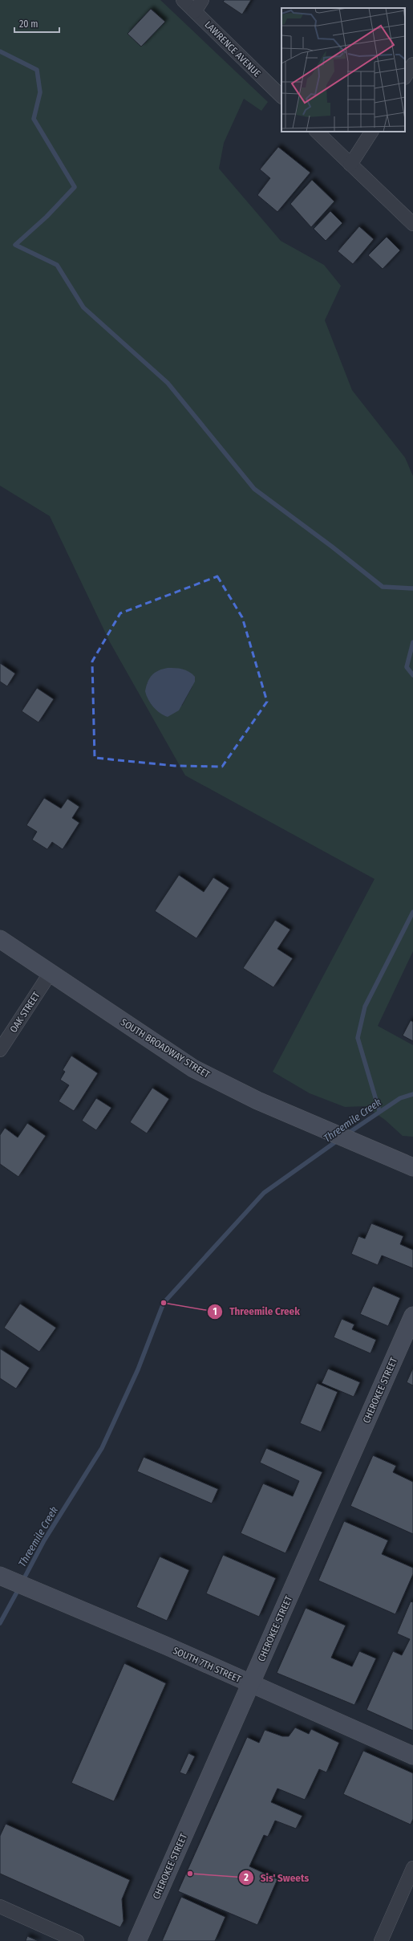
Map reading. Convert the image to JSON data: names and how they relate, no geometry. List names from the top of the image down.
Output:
{
  "streets": {
    "street": [
      "LAWRENCE AVENUE",
      "OAK STREET",
      "SOUTH BROADWAY STREET",
      "CHEROKEE STREET",
      "SOUTH 7TH STREET"
    ]
  },
  "crossings": [
    ["OAK STREET", "SOUTH BROADWAY STREET"],
    ["CHEROKEE STREET", "SOUTH 7TH STREET"]
  ],
  "water": ["Threemile Creek"],
  "places": ["Threemile Creek", "Sis' Sweets"],
  "scale_bar": "20 m"
}
